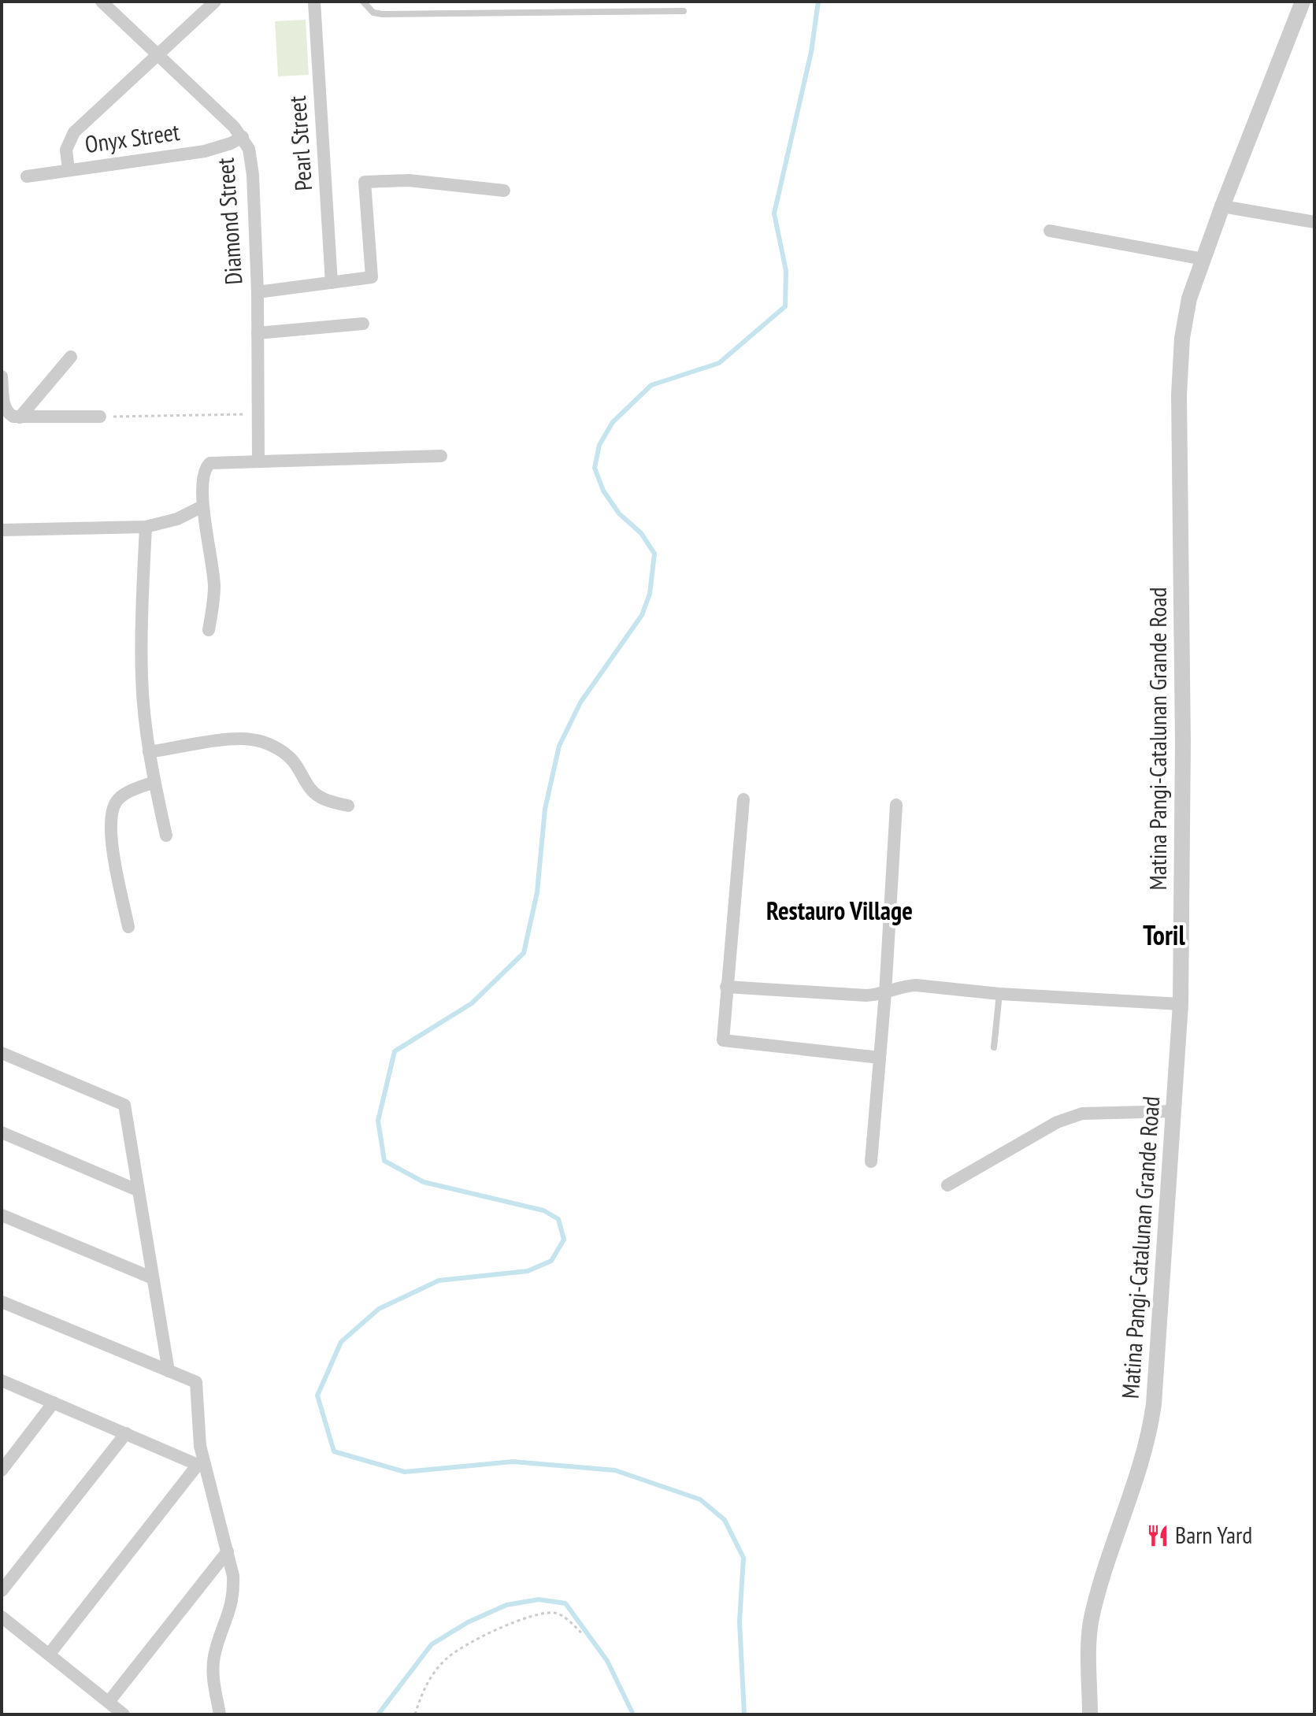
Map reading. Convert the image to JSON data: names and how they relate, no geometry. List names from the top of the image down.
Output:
{
  "streets": {
    "street": [
      "Onyx Street",
      "Pearl Street",
      "Diamond Street",
      "Matina Pangi-Catalunan Grande Road"
    ]
  },
  "crossings": [
    ["Onyx Street", "Diamond Street"]
  ],
  "districts": ["Restauro Village", "Toril"],
  "places": {
    "restaurant": ["Barn Yard"]
  }
}
